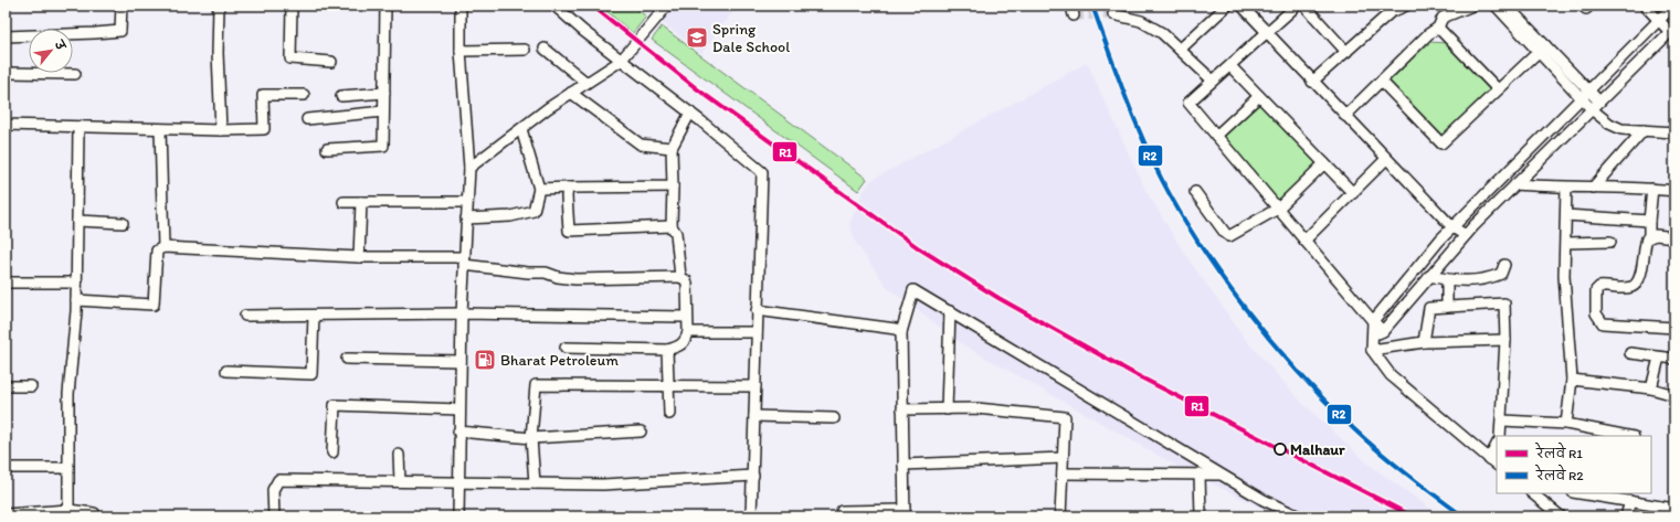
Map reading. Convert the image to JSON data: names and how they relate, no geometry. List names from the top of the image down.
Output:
{
  "places": {
    "school or university": ["Spring Dale School"],
    "fuel station": ["Bharat Petroleum"],
    "other": ["Malhaur"]
  },
  "lines": ["rail line R1", "rail line R2"],
  "legend": ["रेलवे R1", "रेलवे R2"],
  "north": "top right"
}
